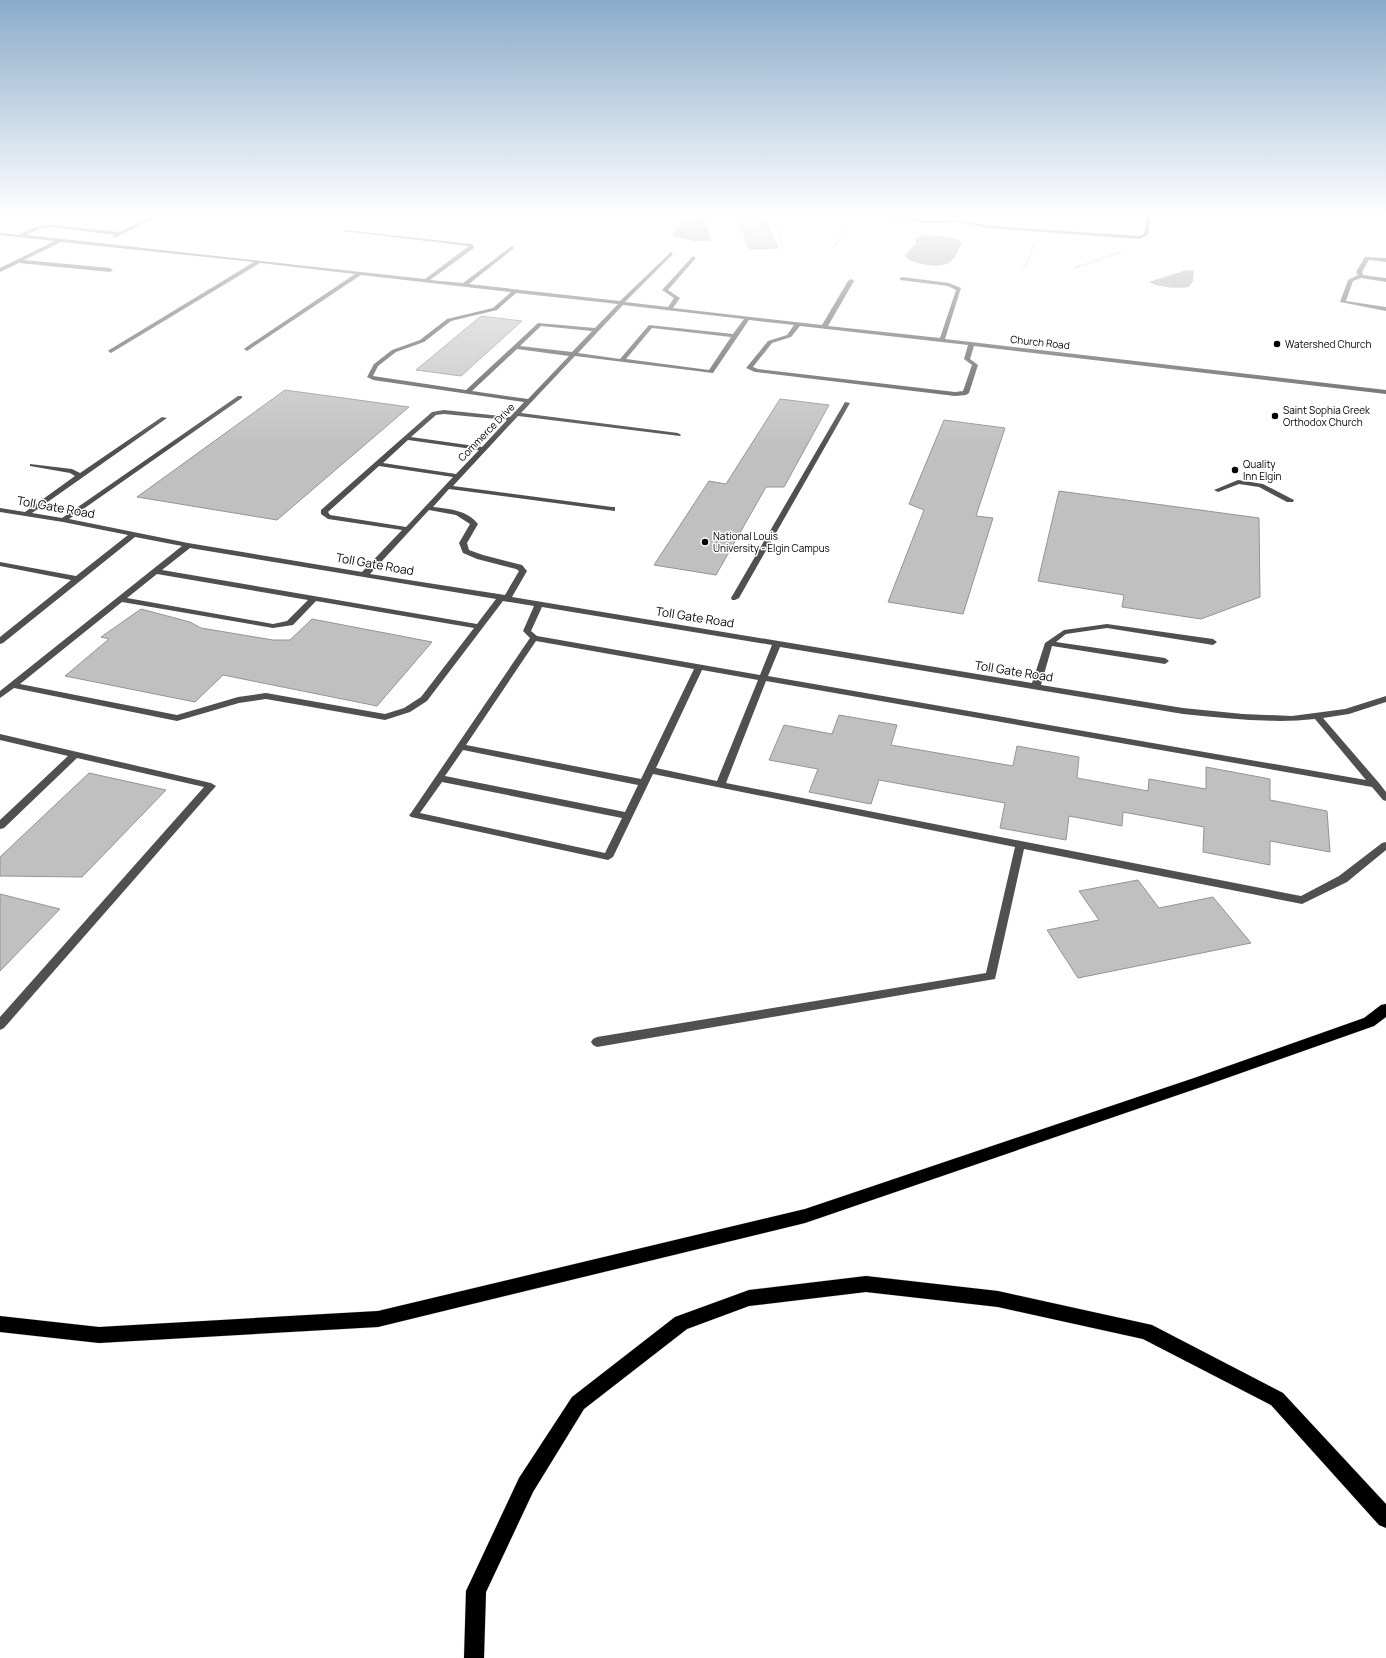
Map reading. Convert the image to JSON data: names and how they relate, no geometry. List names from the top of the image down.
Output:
{
  "streets": {
    "street": ["Church Road", "Commerce Drive", "Toll Gate Road"]
  },
  "crossings": [
    ["Church Road", "Commerce Drive"],
    ["Commerce Drive", "Toll Gate Road"]
  ],
  "places": [
    "Watershed Church",
    "Saint Sophia Greek Orthodox Church",
    "Quality Inn Elgin",
    "National Louis University - Elgin Campus"
  ]
}
